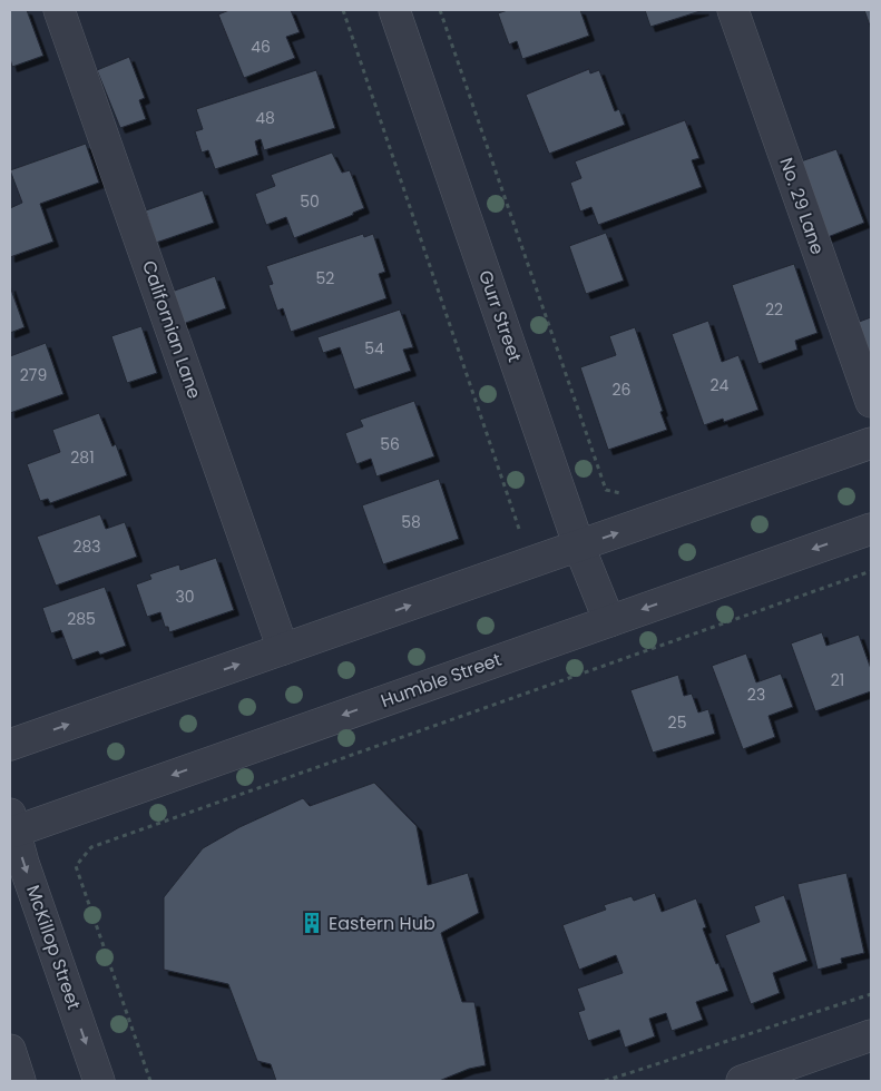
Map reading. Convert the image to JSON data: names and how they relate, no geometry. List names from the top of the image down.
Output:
{
  "streets": {
    "street": [
      "No. 29 Lane",
      "Gurr Street",
      "Californian Lane",
      "Humble Street",
      "McKillop Street"
    ]
  },
  "crossings": [
    ["Gurr Street", "Humble Street"],
    ["Humble Street", "McKillop Street"]
  ],
  "one_way": ["McKillop Street"],
  "places": {
    "building": ["Eastern Hub"]
  },
  "house_numbers": [
    "46",
    "48",
    "50",
    "52",
    "22",
    "54",
    "279",
    "24",
    "26",
    "56",
    "281",
    "58",
    "283",
    "30",
    "285",
    "21",
    "23",
    "25"
  ]
}
